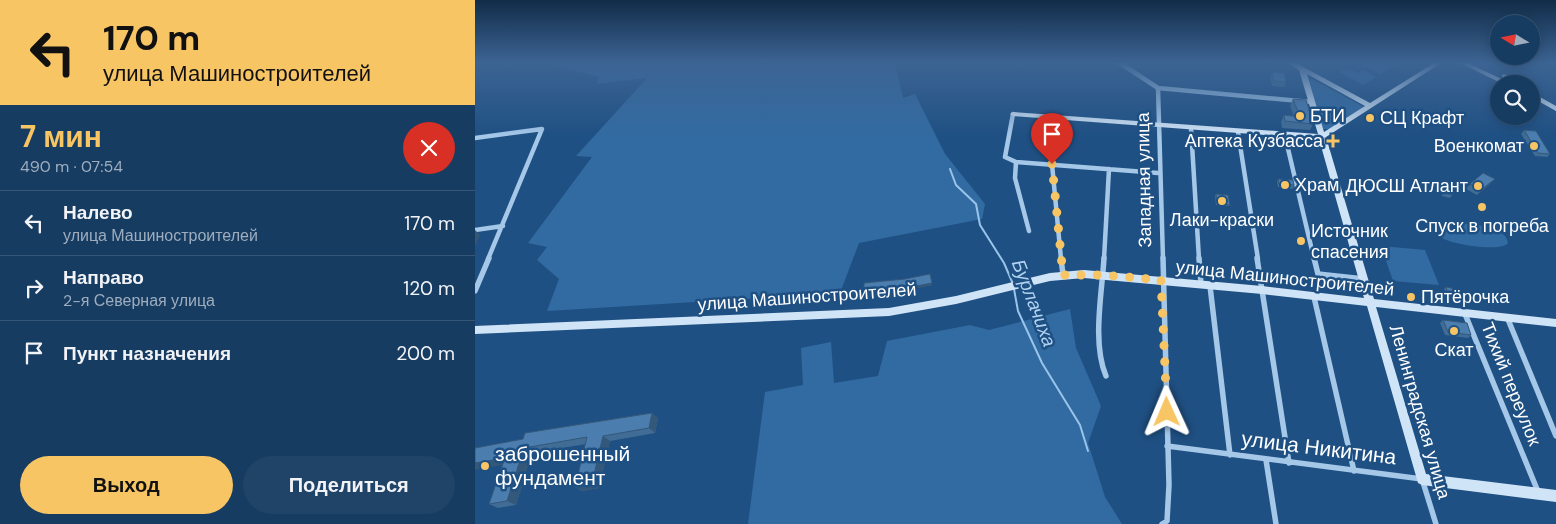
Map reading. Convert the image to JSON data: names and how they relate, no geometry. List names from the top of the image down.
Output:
{
  "streets": {
    "street": [
      "Западная улица",
      "улица Машиностроителей",
      "Тихий переулок",
      "Ленинградская улица",
      "улица Никитина"
    ]
  },
  "crossings": [
    ["Западная улица", "улица Машиностроителей"],
    ["Западная улица", "улица Никитина"],
    ["улица Машиностроителей", "Тихий переулок"],
    ["улица Машиностроителей", "Ленинградская улица"],
    ["Тихий переулок", "улица Никитина"],
    ["Ленинградская улица", "улица Никитина"]
  ],
  "water": ["Бурлачиха"],
  "places": {
    "other": [
      "БТИ",
      "СЦ Крафт",
      "Военкомат",
      "Храм",
      "ДЮСШ Атлант",
      "Лаки-краски",
      "Спуск в погреба",
      "Источник спасения",
      "Пятёрочка",
      "Скат",
      "заброшенный фундамент"
    ],
    "health": ["Аптека Кузбасса"]
  },
  "north": "left",
  "page": {
    "turn": ["170 m", "улица Машиностроителей"],
    "heading": ["7 мин", "490 m · 07:54"],
    "list": [
      {
        "name": "Налево",
        "note": "улица Машиностроителей",
        "value": "170 m"
      },
      {
        "name": "Направо",
        "note": "2-я Северная улица",
        "value": "120 m"
      },
      {
        "name": "Пункт назначения",
        "value": "200 m"
      }
    ],
    "buttons": ["Выход", "Поделиться"]
  }
}
